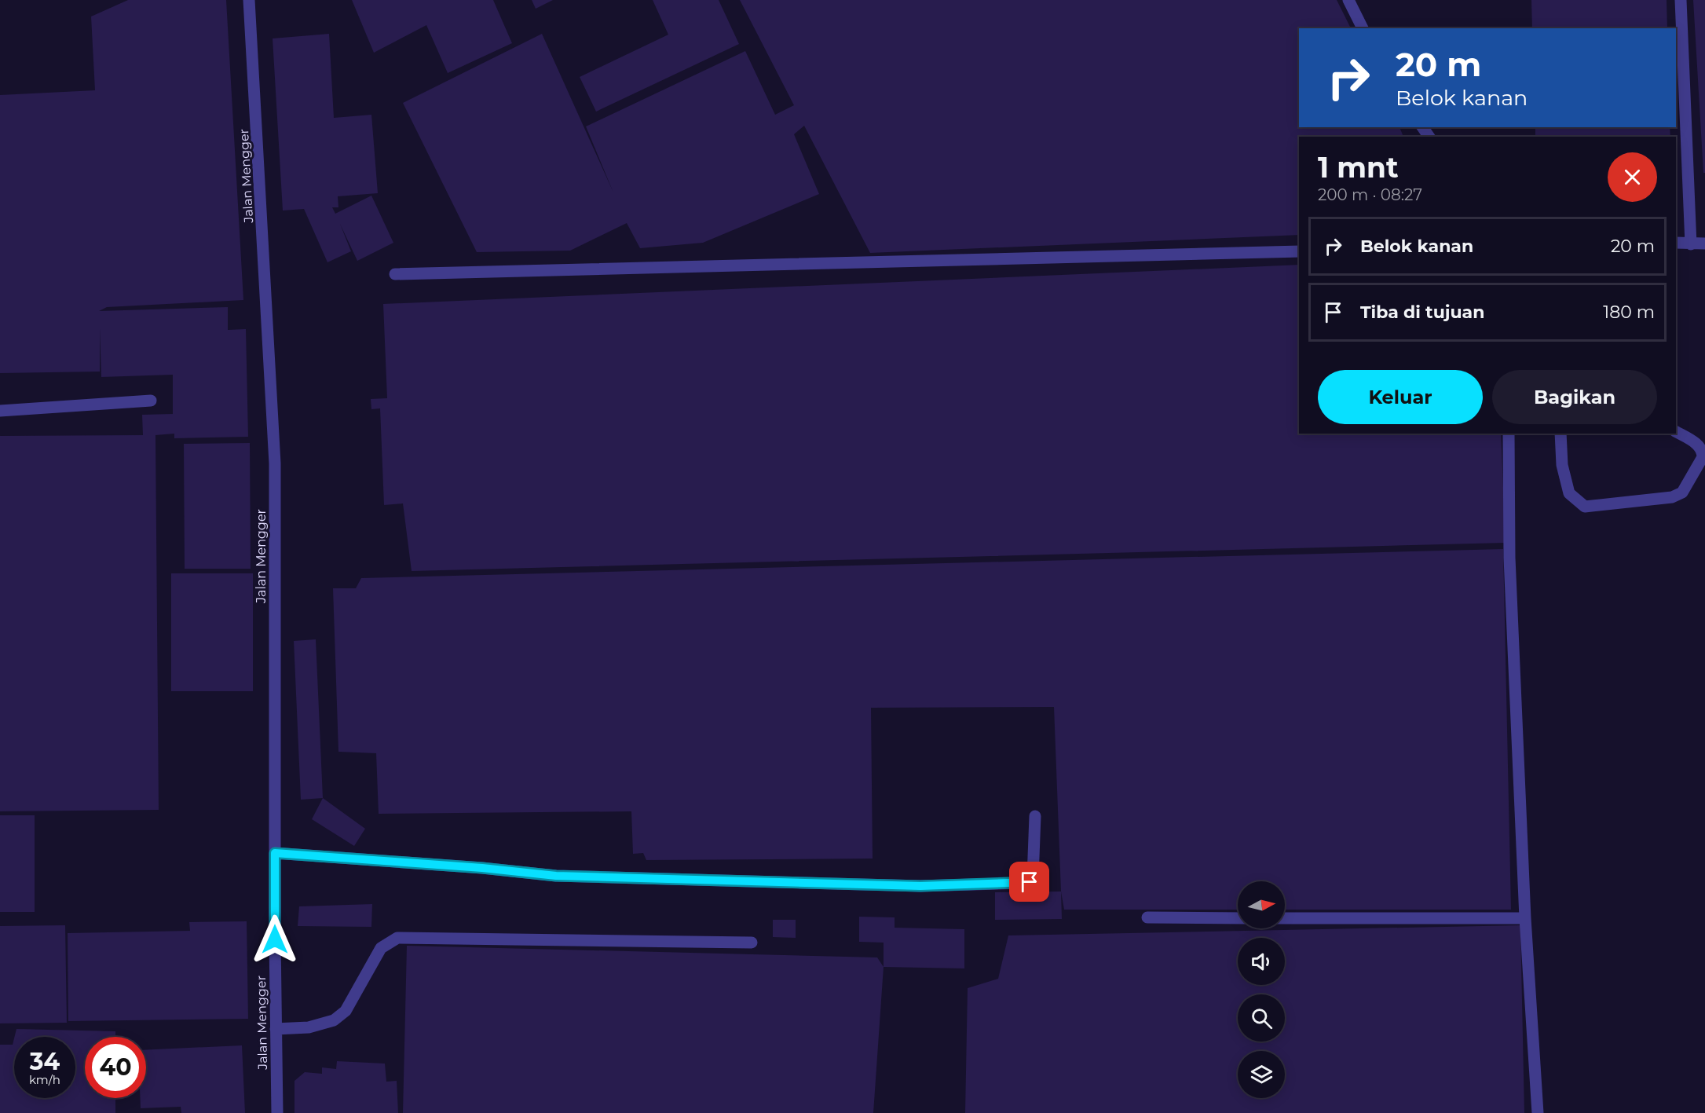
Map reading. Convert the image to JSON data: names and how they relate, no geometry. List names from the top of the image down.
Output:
{
  "streets": {
    "street": ["Jalan Mengger"]
  },
  "north": "right",
  "page": {
    "turn": ["20 m", "Belok kanan"],
    "heading": ["1 mnt", "200 m · 08:27"],
    "list": [
      {
        "name": "Belok kanan",
        "value": "20 m"
      },
      {
        "name": "Tiba di tujuan",
        "value": "180 m"
      }
    ],
    "buttons": ["Keluar", "Bagikan"],
    "speed": "34 km/h",
    "limit": "40"
  }
}
